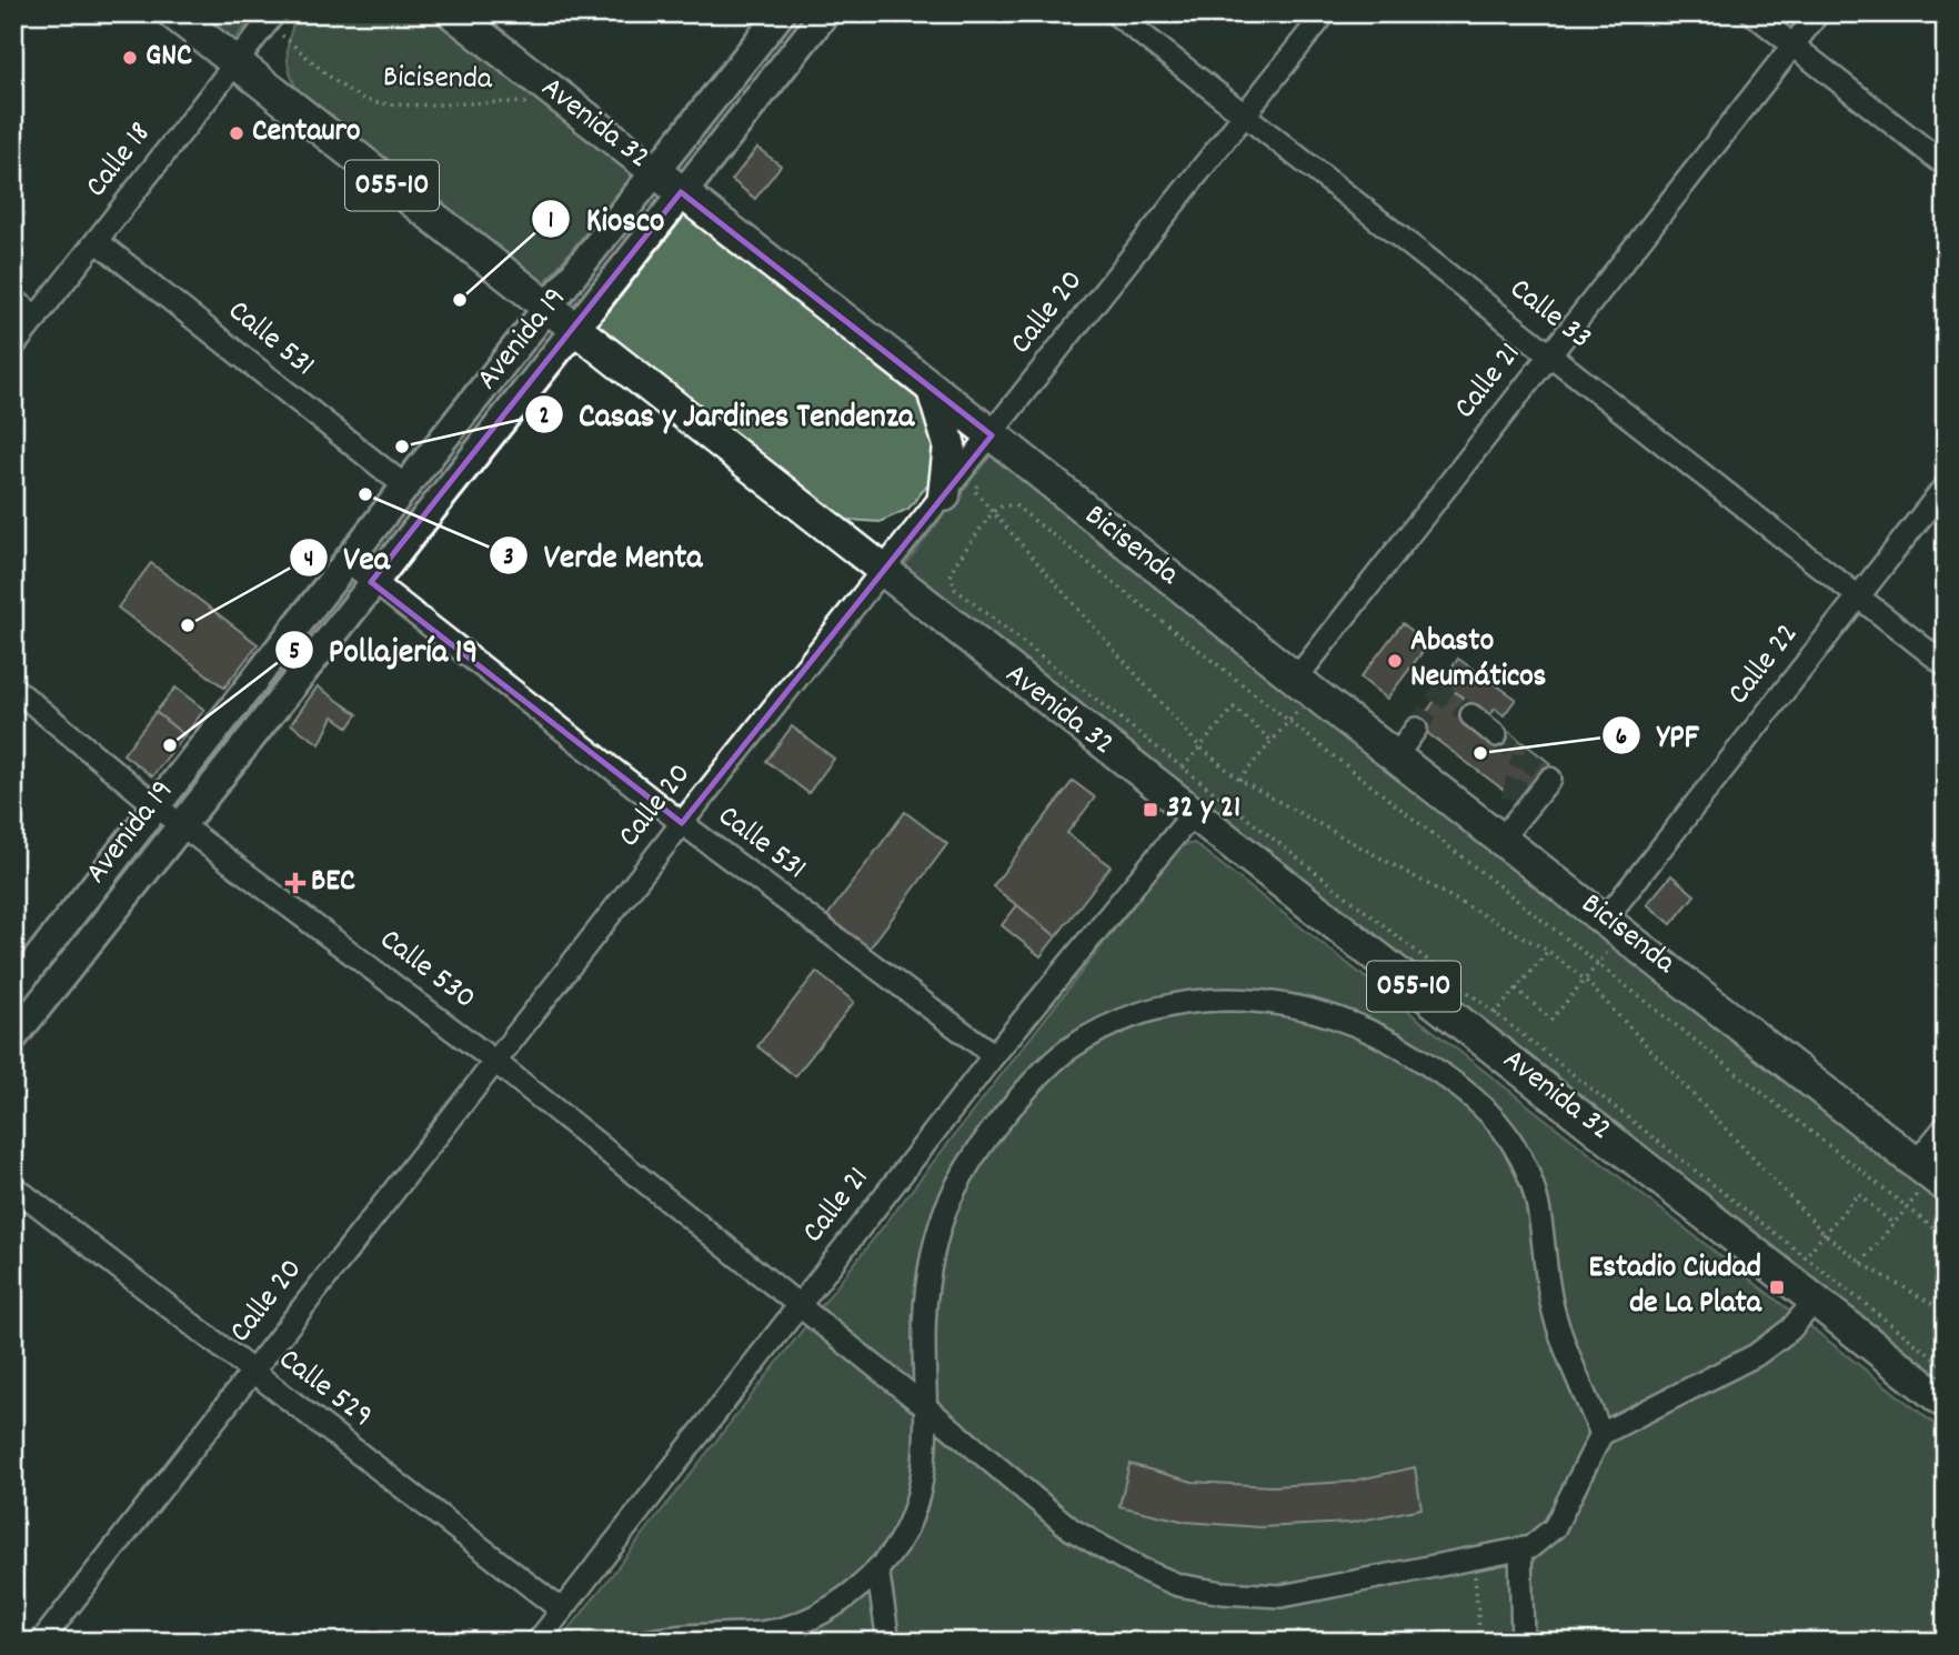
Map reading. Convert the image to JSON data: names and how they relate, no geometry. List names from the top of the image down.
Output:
{
  "streets": {
    "highway": ["Avenida 32", "055-10"],
    "main road": ["Avenida 19"],
    "street": [
      "Calle 18",
      "Calle 20",
      "Calle 33",
      "Calle 531",
      "Calle 21",
      "Calle 22",
      "Calle 530",
      "Calle 529"
    ],
    "path": ["Bicisenda"]
  },
  "crossings": [
    ["Bicisenda", "Calle 18"],
    ["Avenida 32", "Calle 18"],
    ["Avenida 32", "Calle 20"],
    ["Avenida 32", "Avenida 19"],
    ["Avenida 32", "Calle 21"],
    ["Avenida 32", "Calle 22"],
    ["Calle 18", "Calle 531"],
    ["Calle 20", "Calle 33"],
    ["Calle 20", "Calle 531"],
    ["Calle 20", "Calle 530"],
    ["Calle 20", "Calle 529"],
    ["Calle 33", "Calle 21"],
    ["Calle 33", "Calle 22"],
    ["Calle 531", "Avenida 19"],
    ["Calle 531", "Calle 21"],
    ["Avenida 19", "Calle 530"],
    ["Calle 21", "Calle 530"],
    ["Calle 21", "Calle 529"]
  ],
  "places": {
    "other": [
      "GNC",
      "Centauro",
      "Kiosco",
      "Casas y Jardines Tendenza",
      "Verde Menta",
      "Vea",
      "Abasto Neumáticos",
      "Pollajería 19",
      "YPF"
    ],
    "transit": ["32 y 21", "Estadio Ciudad de La Plata"],
    "health": ["BEC"]
  }
}
